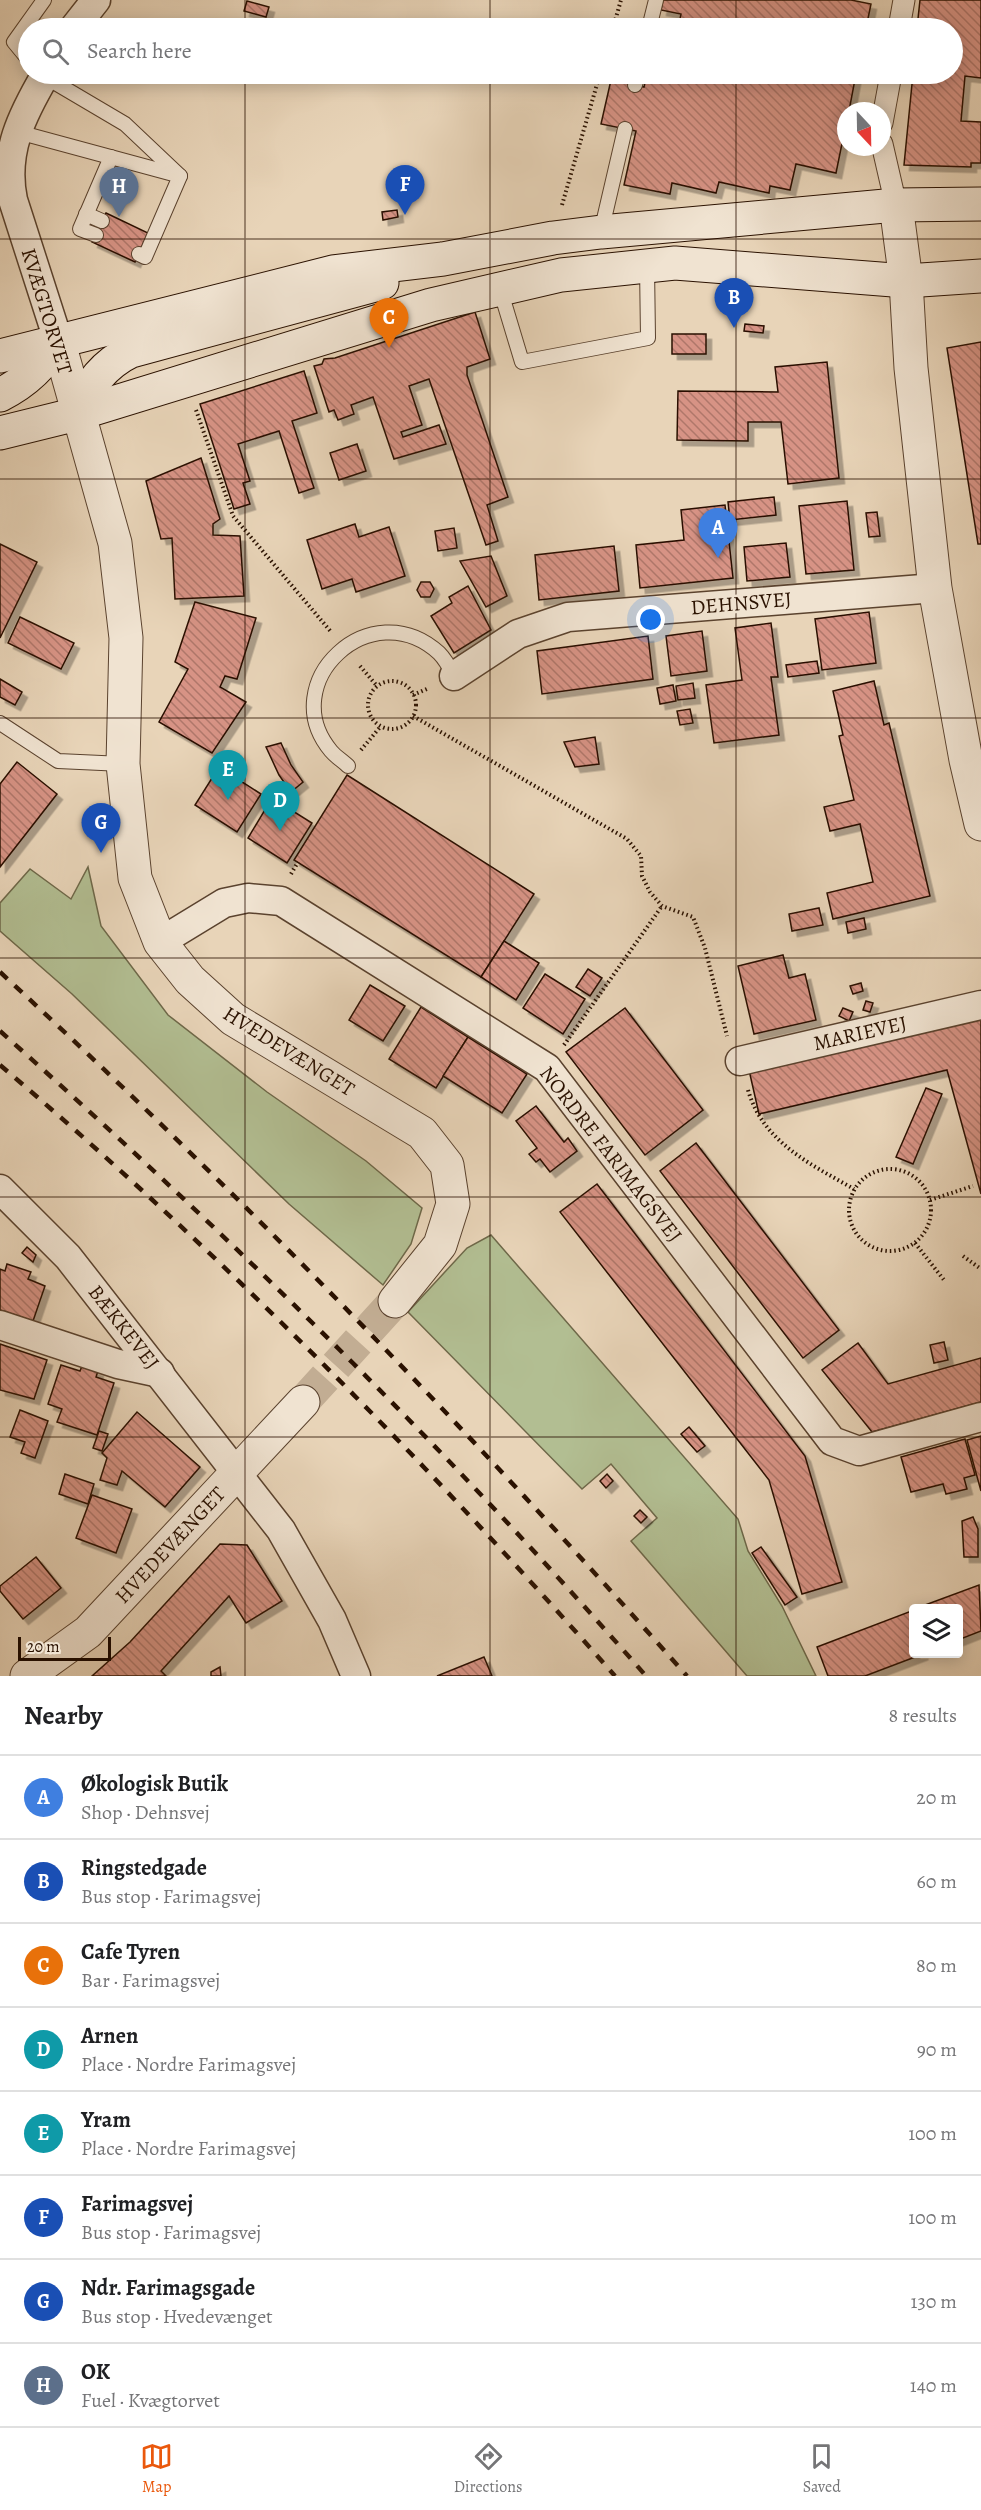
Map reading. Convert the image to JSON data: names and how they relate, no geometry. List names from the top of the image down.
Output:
{
  "streets": {
    "main road": ["KVÆGTORVET", "HVEDEVÆNGET"],
    "street": [
      "DEHNSVEJ",
      "MARIEVEJ",
      "NORDRE FARIMAGSVEJ",
      "BÆKKEVEJ"
    ]
  },
  "crossings": [
    ["KVÆGTORVET", "HVEDEVÆNGET"],
    ["HVEDEVÆNGET", "NORDRE FARIMAGSVEJ"],
    ["HVEDEVÆNGET", "BÆKKEVEJ"]
  ],
  "scale_bar": "20 m",
  "north": "bottom",
  "page": {
    "search": "Search here",
    "pins": [
      "F",
      "H",
      "B",
      "C",
      "A",
      "E",
      "D",
      "G"
    ],
    "scale": "20 m",
    "heading": ["Nearby", "8 results"],
    "list": [
      {
        "mark": "A",
        "name": "Økologisk Butik",
        "note": "Shop · Dehnsvej",
        "value": "20 m"
      },
      {
        "mark": "B",
        "name": "Ringstedgade",
        "note": "Bus stop · Farimagsvej",
        "value": "60 m"
      },
      {
        "mark": "C",
        "name": "Cafe Tyren",
        "note": "Bar · Farimagsvej",
        "value": "80 m"
      },
      {
        "mark": "D",
        "name": "Arnen",
        "note": "Place · Nordre Farimagsvej",
        "value": "90 m"
      },
      {
        "mark": "E",
        "name": "Yram",
        "note": "Place · Nordre Farimagsvej",
        "value": "100 m"
      },
      {
        "mark": "F",
        "name": "Farimagsvej",
        "note": "Bus stop · Farimagsvej",
        "value": "100 m"
      },
      {
        "mark": "G",
        "name": "Ndr. Farimagsgade",
        "note": "Bus stop · Hvedevænget",
        "value": "130 m"
      },
      {
        "mark": "H",
        "name": "OK",
        "note": "Fuel · Kvægtorvet",
        "value": "140 m"
      }
    ],
    "nav": ["Map", "Directions", "Saved"]
  }
}
